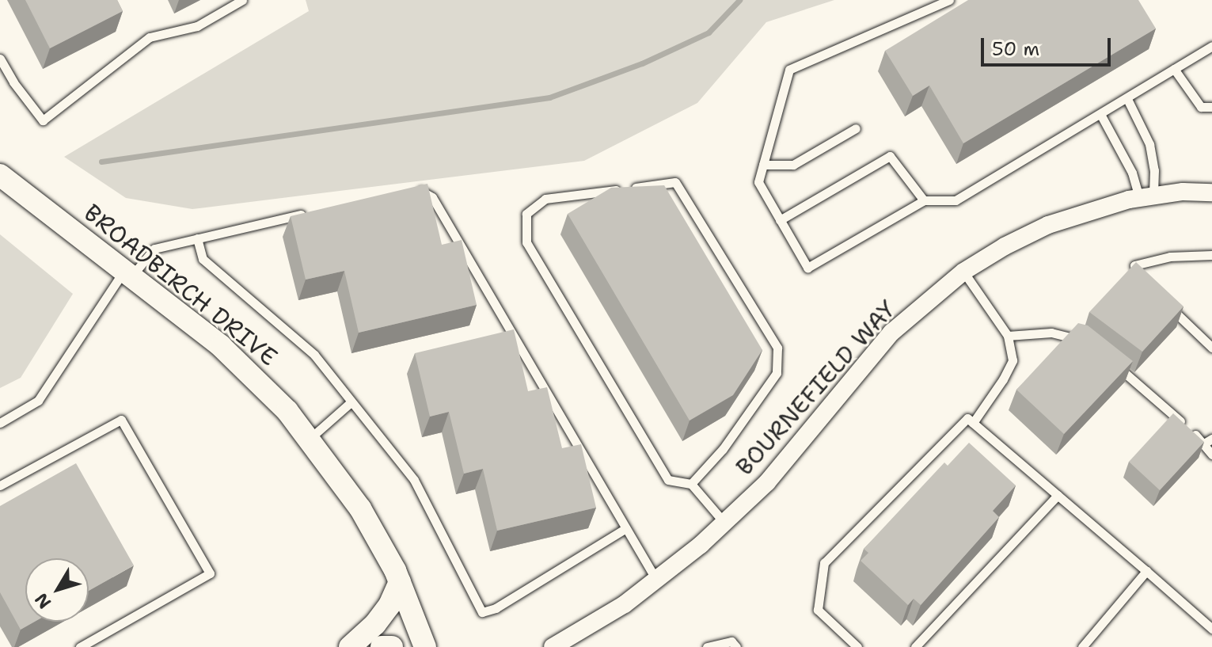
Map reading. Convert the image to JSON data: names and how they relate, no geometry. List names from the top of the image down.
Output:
{
  "streets": {
    "street": ["BROADBIRCH DRIVE", "BOURNEFIELD WAY"]
  },
  "scale_bar": "50 m",
  "north": "bottom left"
}
